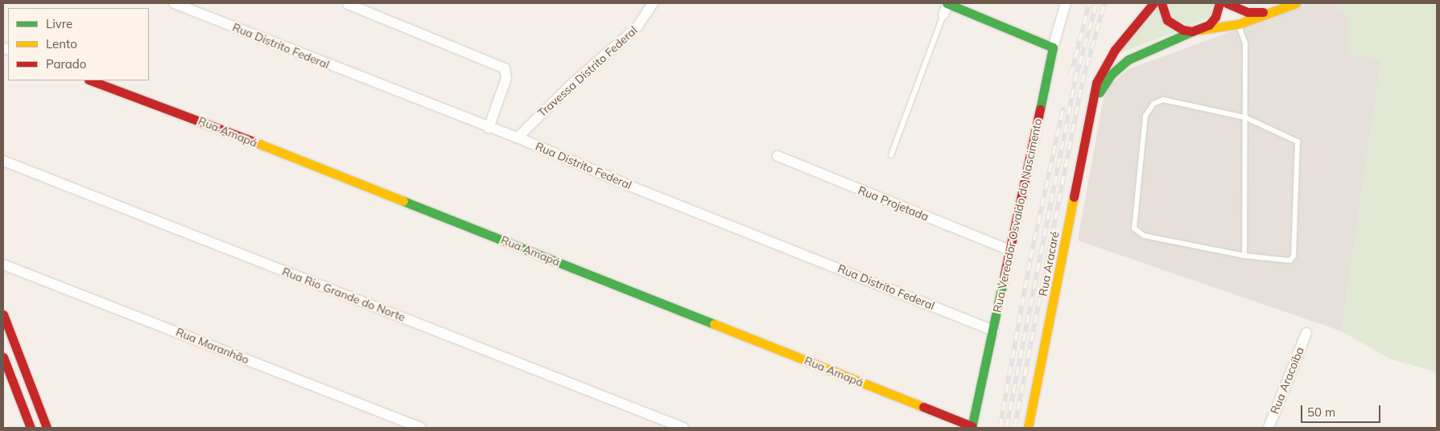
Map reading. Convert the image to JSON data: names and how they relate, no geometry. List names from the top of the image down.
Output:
{
  "streets": {
    "street": [
      "Rua Distrito Federal",
      "Travessa Distrito Federal",
      "Rua Amapá",
      "Rua Projetada",
      "Rua Vereador Osvaldo do Nascimento",
      "Rua Aracaré",
      "Rua Rio Grande do Norte",
      "Rua Maranhão",
      "Rua Aracoiba"
    ]
  },
  "crossings": [
    ["Rua Distrito Federal", "Travessa Distrito Federal"],
    ["Rua Distrito Federal", "Rua Vereador Osvaldo do Nascimento"],
    ["Rua Amapá", "Rua Vereador Osvaldo do Nascimento"],
    ["Rua Projetada", "Rua Vereador Osvaldo do Nascimento"]
  ],
  "legend": ["Livre", "Lento", "Parado"],
  "scale_bar": "50 m"
}
